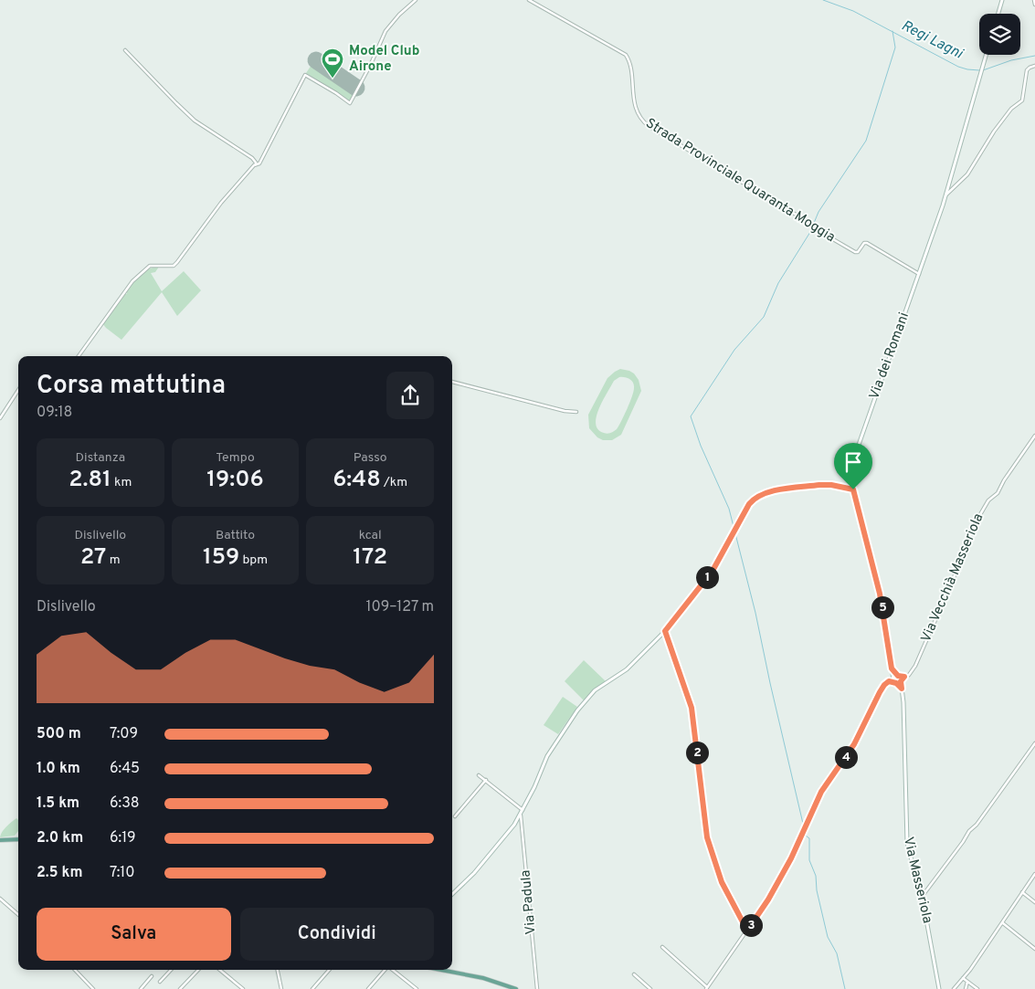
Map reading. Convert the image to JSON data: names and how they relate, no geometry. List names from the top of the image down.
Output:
{
  "streets": {
    "main road": ["Via dei Romani", "Via Masseriola"],
    "street": ["Strada Provinciale Quaranta Moggia", "Via Vecchià Masseriola", "Via Padula"]
  },
  "crossings": [
    ["Strada Provinciale Quaranta Moggia", "Via dei Romani"],
    ["Via Vecchià Masseriola", "Via Masseriola"]
  ],
  "water": ["Regi Lagni"],
  "places": {
    "sports": ["Model Club Airone"]
  },
  "page": {
    "heading": ["Corsa mattutina", "09:18"],
    "stats": [
      ["Distanza", "2.81 km"],
      ["Tempo", "19:06"],
      ["Passo", "6:48 /km"],
      ["Dislivello", "27 m"],
      ["Battito", "159 bpm"],
      ["kcal", "172"]
    ],
    "pins": [
      "1",
      "5",
      "2",
      "4",
      "3"
    ],
    "chart": ["Dislivello", "109–127 m"],
    "list": [
      {
        "name": "500 m",
        "note": "7:09"
      },
      {
        "name": "1.0 km",
        "note": "6:45"
      },
      {
        "name": "1.5 km",
        "note": "6:38"
      },
      {
        "name": "2.0 km",
        "note": "6:19"
      },
      {
        "name": "2.5 km",
        "note": "7:10"
      }
    ],
    "buttons": ["Salva", "Condividi"]
  }
}
